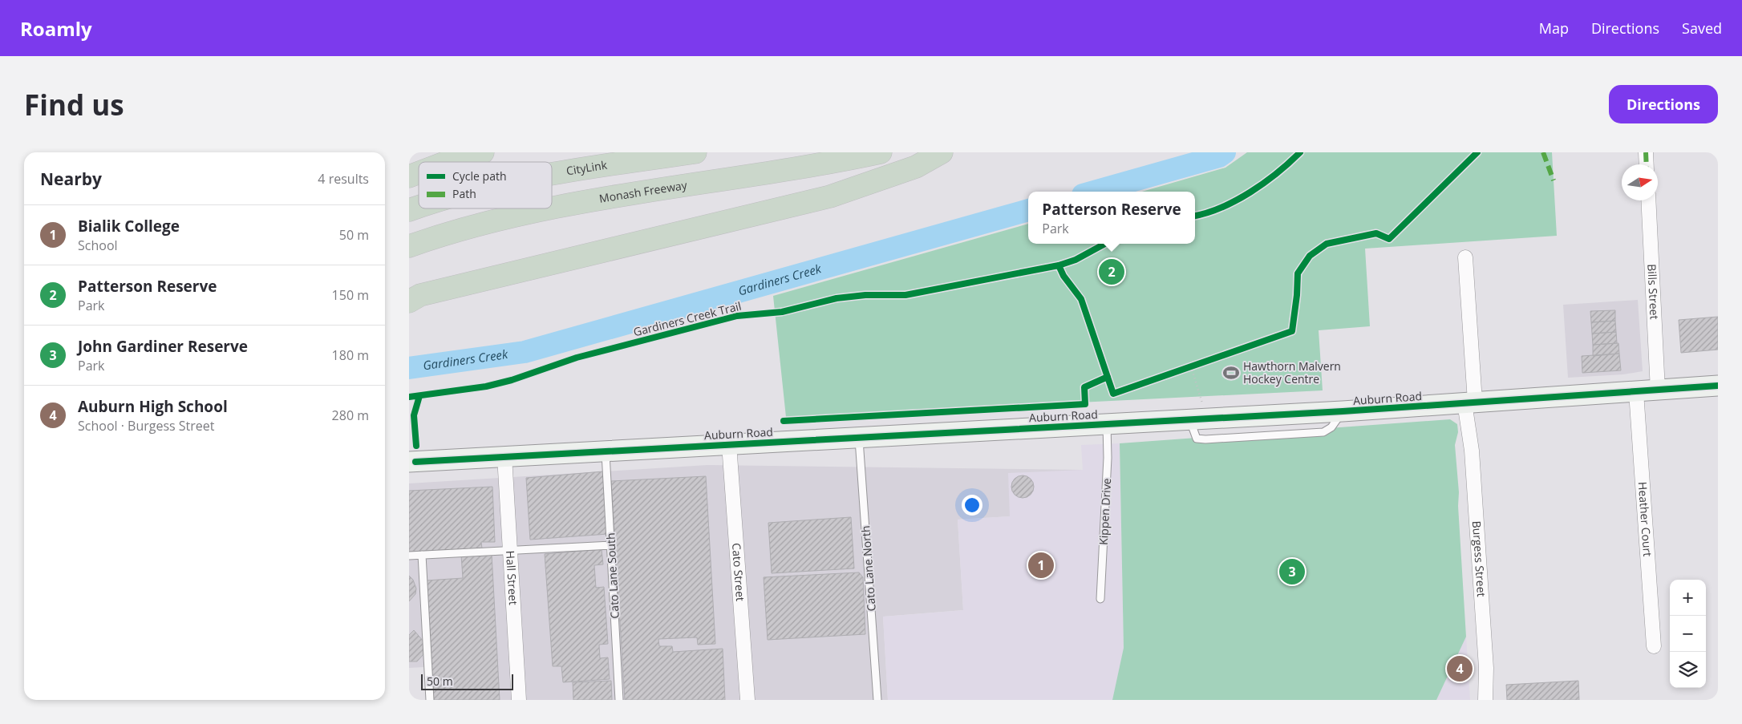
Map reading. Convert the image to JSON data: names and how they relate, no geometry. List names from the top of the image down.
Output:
{
  "streets": {
    "highway": ["CityLink", "Monash Freeway"],
    "main road": ["Auburn Road"],
    "street": [
      "Bills Street",
      "Heather Court",
      "Burgess Street",
      "Cato Street",
      "Hall Street"
    ],
    "lane": ["Kippen Drive", "Cato Lane North", "Cato Lane South"],
    "cycle path": ["Gardiners Creek Trail"]
  },
  "crossings": [
    ["Bills Street", "Auburn Road"],
    ["Auburn Road", "Kippen Drive"],
    ["Auburn Road", "Heather Court"],
    ["Auburn Road", "Burgess Street"],
    ["Auburn Road", "Cato Lane North"],
    ["Auburn Road", "Cato Street"],
    ["Auburn Road", "Cato Lane South"],
    ["Auburn Road", "Hall Street"]
  ],
  "water": ["Gardiners Creek"],
  "places": {
    "sports": ["Hawthorn Malvern Hockey Centre"]
  },
  "legend": ["Cycle path", "Path"],
  "scale_bar": "50 m",
  "north": "right",
  "page": {
    "header": "Roamly",
    "nav": ["Map", "Directions", "Saved"],
    "buttons": "Directions",
    "title": "Find us",
    "heading": ["Nearby", "4 results"],
    "popup": ["Patterson Reserve", "Park"],
    "list": [
      {
        "mark": "1",
        "name": "Bialik College",
        "note": "School",
        "value": "50 m"
      },
      {
        "mark": "2",
        "name": "Patterson Reserve",
        "note": "Park",
        "value": "150 m"
      },
      {
        "mark": "3",
        "name": "John Gardiner Reserve",
        "note": "Park",
        "value": "180 m"
      },
      {
        "mark": "4",
        "name": "Auburn High School",
        "note": "School · Burgess Street",
        "value": "280 m"
      }
    ],
    "pins": [
      "2",
      "1",
      "3",
      "4"
    ],
    "map_buttons": ["+", "−"],
    "scale": "50 m"
  }
}
